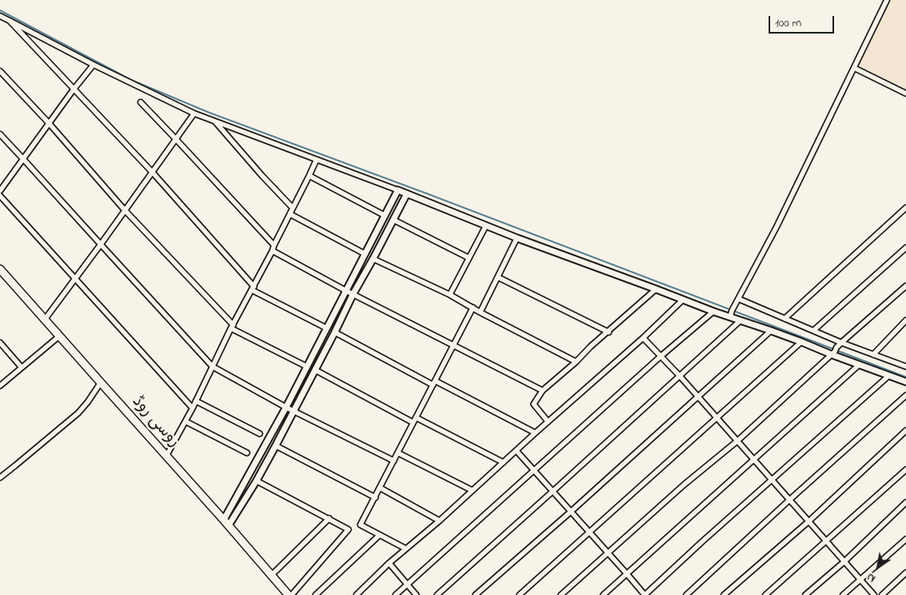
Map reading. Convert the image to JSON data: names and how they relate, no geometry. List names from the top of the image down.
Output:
{
  "streets": {
    "main road": ["روسی روڈ"]
  },
  "scale_bar": "100 m",
  "north": "bottom left"
}
